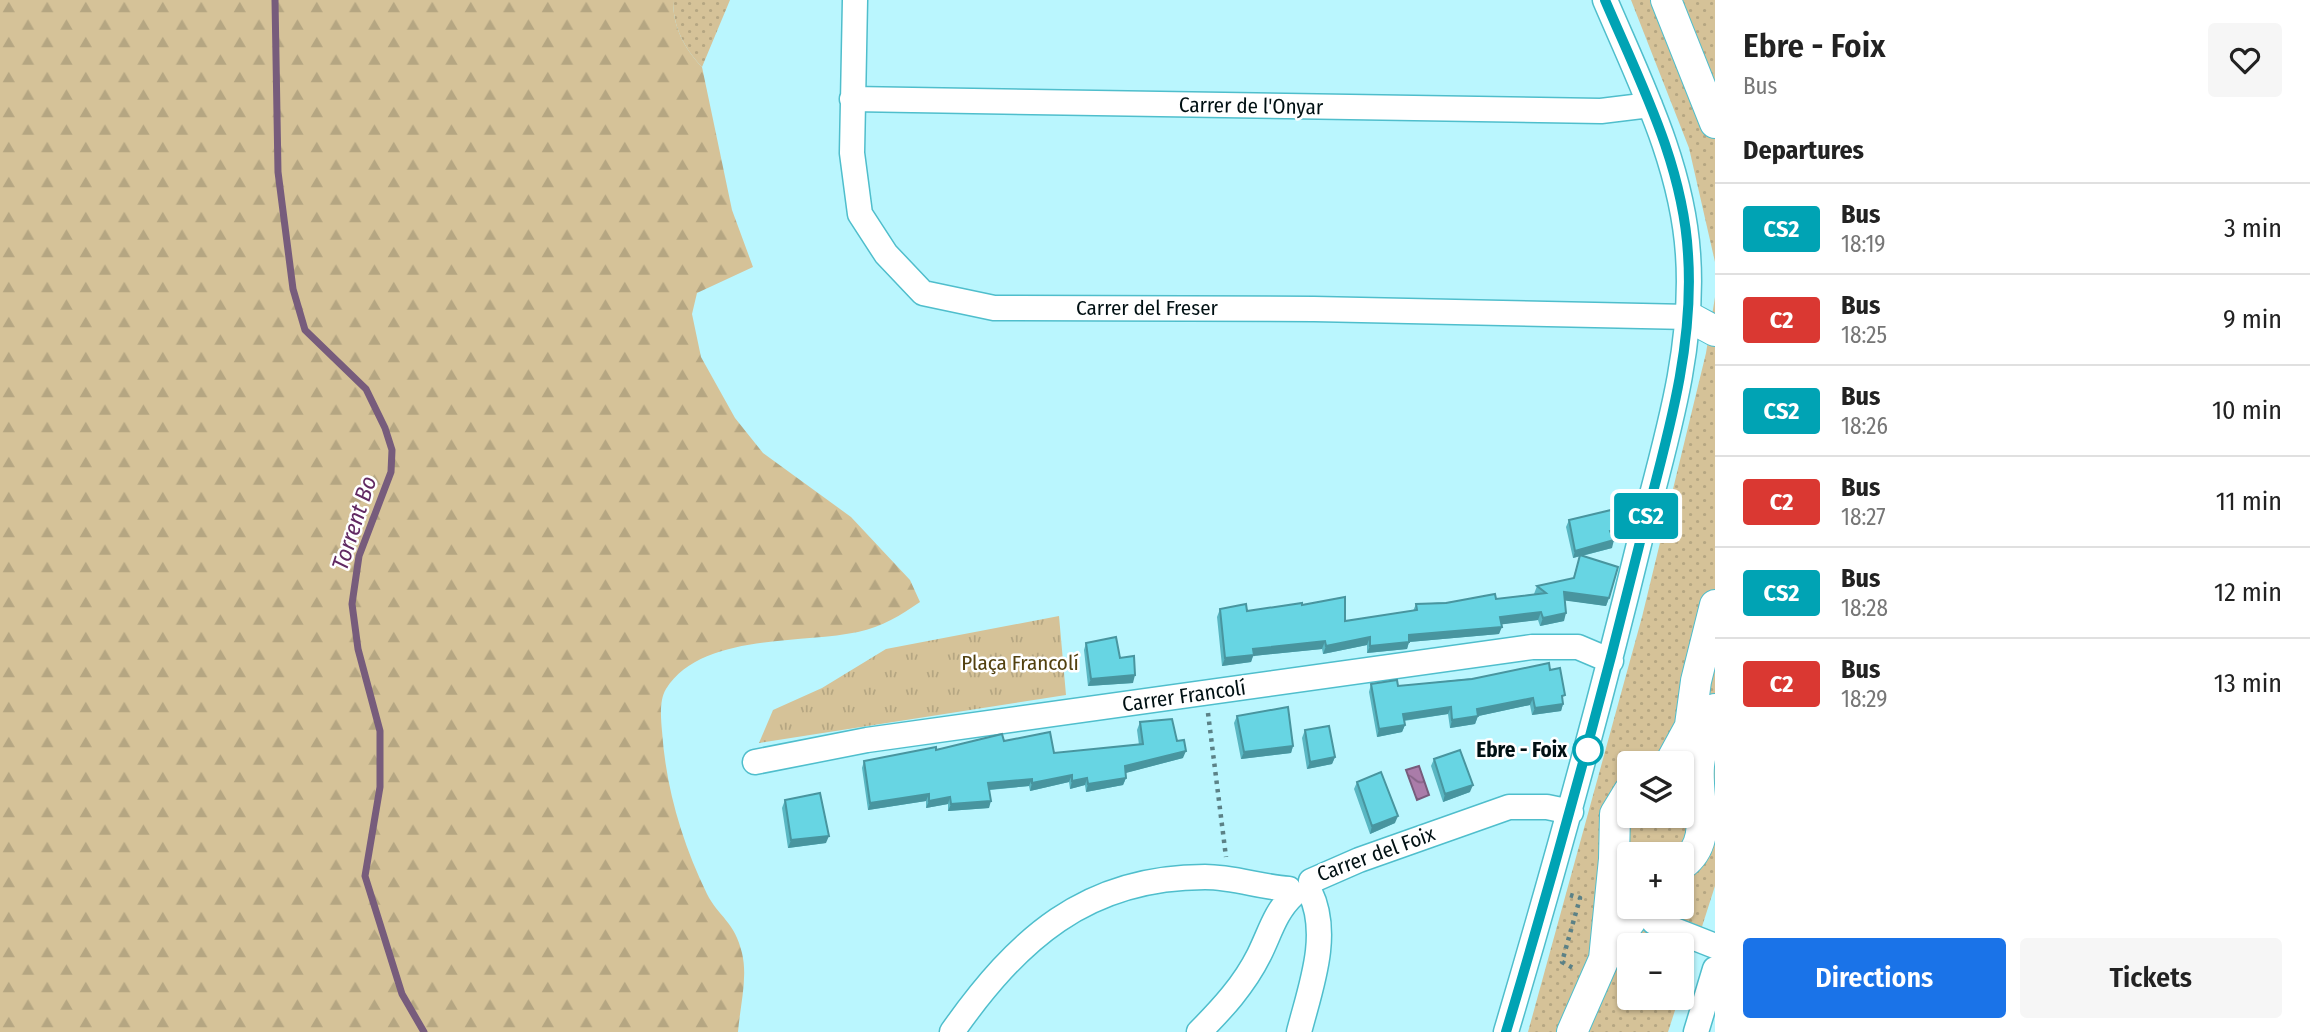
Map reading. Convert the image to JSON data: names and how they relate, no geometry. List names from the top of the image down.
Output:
{
  "streets": {
    "street": [
      "Carrer de l'Onyar",
      "Carrer del Freser",
      "Carrer Francolí",
      "Carrer del Foix"
    ]
  },
  "crossings": [
    ["Carrer de l'Onyar", "Carrer del Freser"]
  ],
  "water": ["Torrent Bo"],
  "parks": ["Plaça Francolí"],
  "places": ["Ebre - Foix"],
  "lines": ["bus line CS2"],
  "page": {
    "on_map": "CS2",
    "heading": [
      ["Ebre - Foix", "Bus"],
      "Departures"
    ],
    "list": [
      {
        "mark": "CS2",
        "name": "Bus",
        "note": "18:19",
        "value": "3 min"
      },
      {
        "mark": "C2",
        "name": "Bus",
        "note": "18:25",
        "value": "9 min"
      },
      {
        "mark": "CS2",
        "name": "Bus",
        "note": "18:26",
        "value": "10 min"
      },
      {
        "mark": "C2",
        "name": "Bus",
        "note": "18:27",
        "value": "11 min"
      },
      {
        "mark": "CS2",
        "name": "Bus",
        "note": "18:28",
        "value": "12 min"
      },
      {
        "mark": "C2",
        "name": "Bus",
        "note": "18:29",
        "value": "13 min"
      }
    ],
    "map_buttons": ["+", "−"],
    "buttons": ["Directions", "Tickets"]
  }
}
